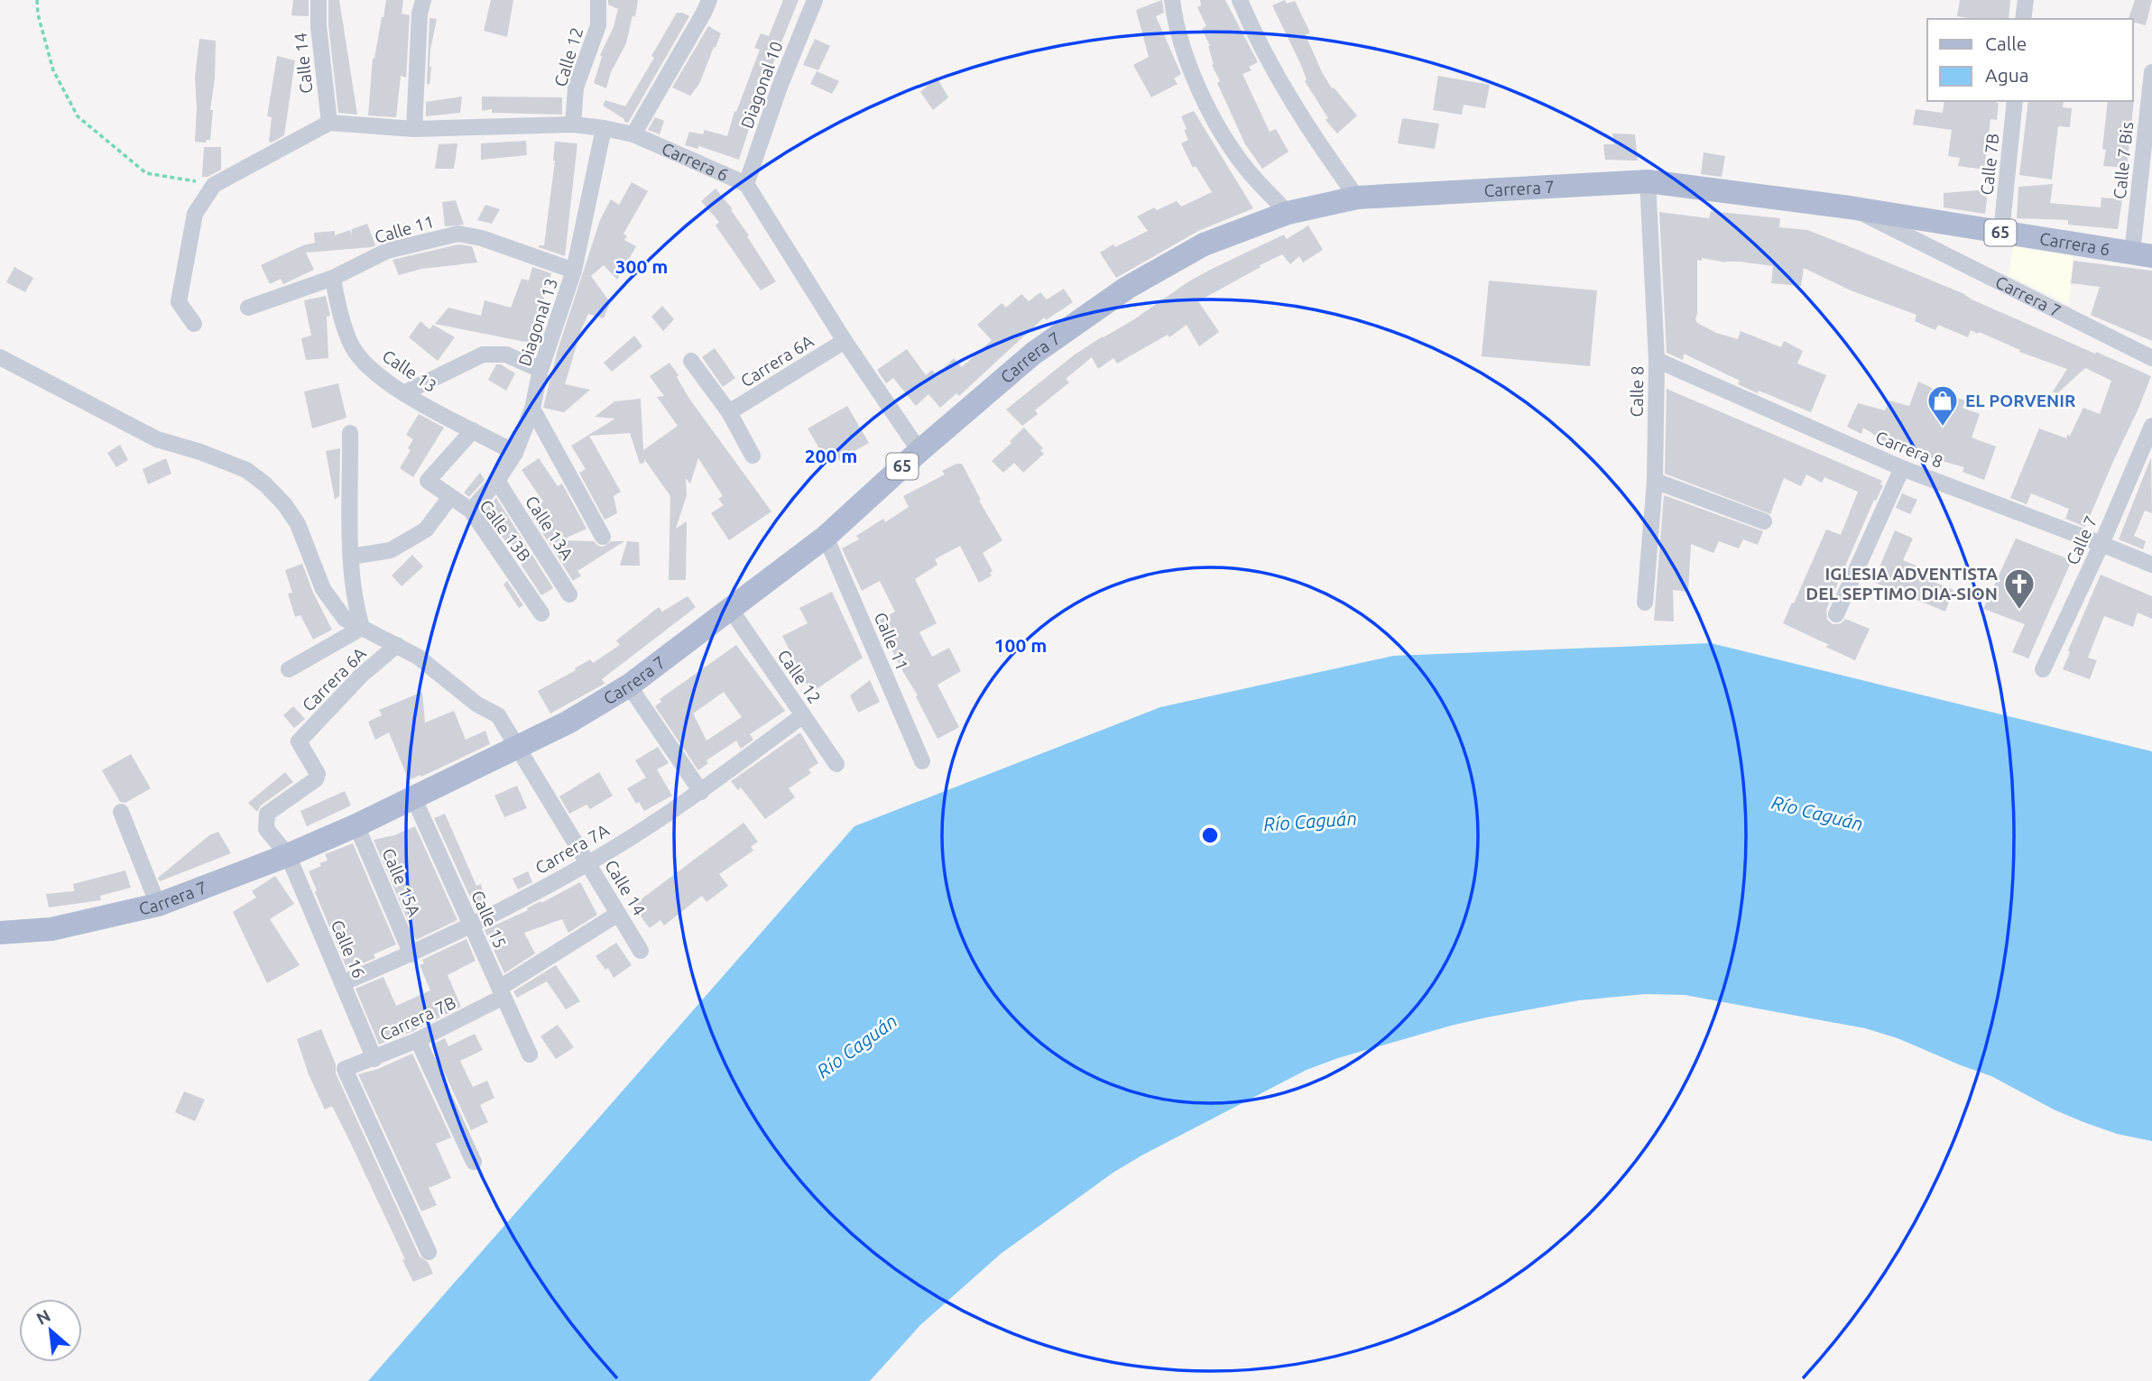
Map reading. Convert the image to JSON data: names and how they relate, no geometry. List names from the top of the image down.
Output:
{
  "streets": {
    "main road": ["Carrera 6", "Carrera 7", "65"],
    "street": [
      "Calle 12",
      "Calle 14",
      "Diagonal 10",
      "Calle 7 Bis",
      "Calle 7B",
      "Calle 11",
      "Diagonal 13",
      "Carrera 6A",
      "Calle 13",
      "Calle 8",
      "Carrera 8",
      "Calle 13A",
      "Calle 13B",
      "Calle 7",
      "Carrera 7A",
      "Calle 15A",
      "Calle 15",
      "Calle 16",
      "Carrera 7B"
    ]
  },
  "crossings": [
    ["Calle 12", "Carrera 6"],
    ["Calle 12", "Carrera 7"],
    ["Calle 12", "Carrera 7A"],
    ["Calle 14", "Carrera 6"],
    ["Calle 14", "Carrera 7"],
    ["Calle 14", "Carrera 6A"],
    ["Calle 14", "Carrera 7A"],
    ["Calle 14", "Carrera 7B"],
    ["Diagonal 10", "Carrera 6"],
    ["Calle 7 Bis", "Carrera 6"],
    ["Carrera 6", "Calle 7B"],
    ["Carrera 6", "Carrera 7"],
    ["Carrera 6", "Diagonal 13"],
    ["Carrera 6", "Carrera 6A"],
    ["Carrera 7", "Calle 11"],
    ["Carrera 7", "Calle 8"],
    ["Carrera 7", "Calle 15A"],
    ["Carrera 7", "Calle 15"],
    ["Carrera 7", "Calle 16"],
    ["Calle 11", "Diagonal 13"],
    ["Calle 11", "Calle 13"],
    ["Diagonal 13", "Calle 13"],
    ["Diagonal 13", "Calle 13A"],
    ["Diagonal 13", "Calle 13B"],
    ["Carrera 6A", "Calle 16"],
    ["Calle 13", "Calle 13B"],
    ["Calle 8", "Carrera 8"],
    ["Carrera 8", "Calle 7"],
    ["Carrera 7A", "Calle 15A"],
    ["Carrera 7A", "Calle 15"],
    ["Carrera 7A", "Calle 16"],
    ["Calle 15", "Carrera 7B"],
    ["Calle 16", "Carrera 7B"]
  ],
  "water": ["Río Caguán"],
  "places": {
    "shop": ["EL PORVENIR"],
    "church": ["IGLESIA ADVENTISTA DEL SEPTIMO DIA-SION"]
  },
  "legend": ["Calle", "Agua"],
  "north": "top left",
  "rings": ["300 m", "200 m", "100 m"]
}
